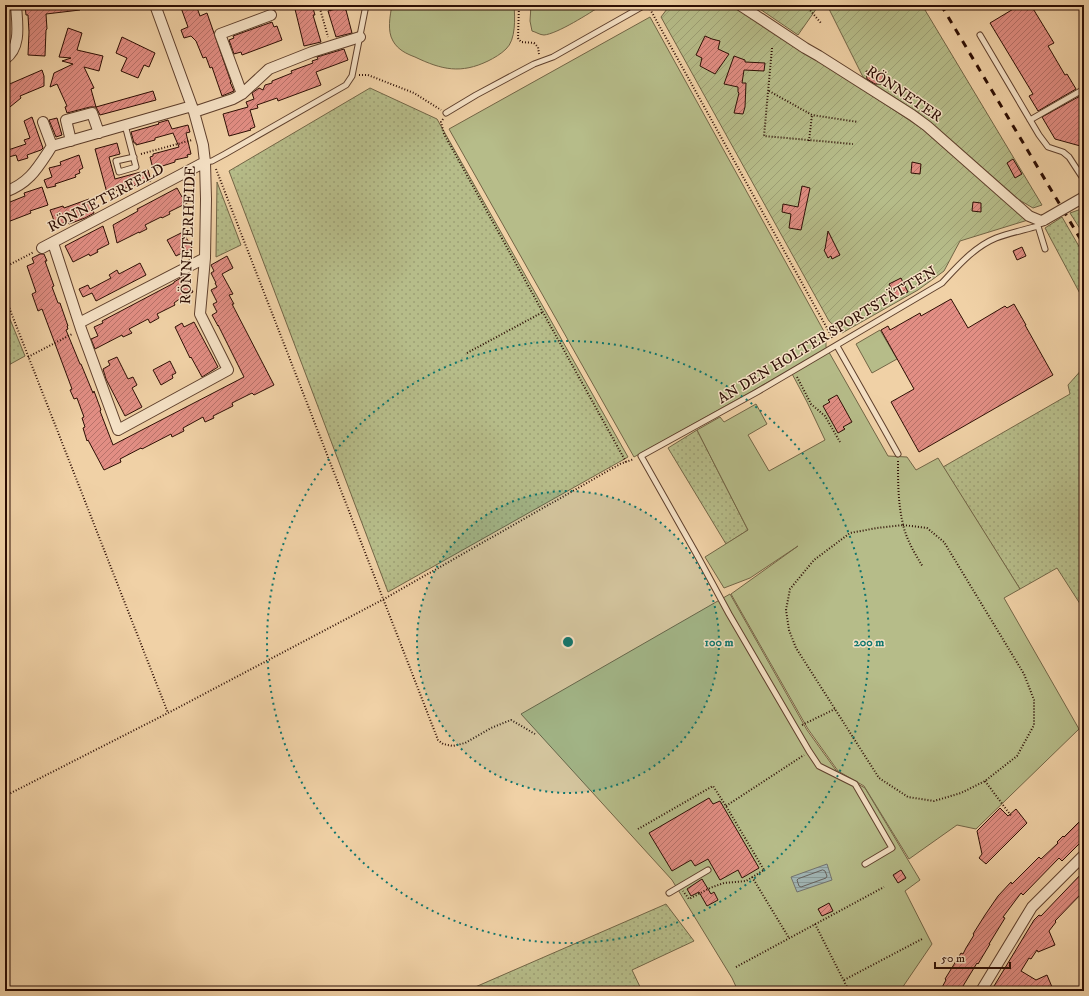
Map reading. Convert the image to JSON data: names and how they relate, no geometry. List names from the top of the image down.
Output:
{
  "streets": {
    "street": ["RÖNNETER", "RÖNNETERFELD", "RÖNNETERHEIDE"],
    "lane": ["AN DEN HOLTER SPORTSTÄTTEN"]
  },
  "crossings": [
    ["RÖNNETER", "AN DEN HOLTER SPORTSTÄTTEN"],
    ["RÖNNETERFELD", "RÖNNETERHEIDE"]
  ],
  "scale_bar": "50 m",
  "rings": ["100 m", "200 m"]
}
